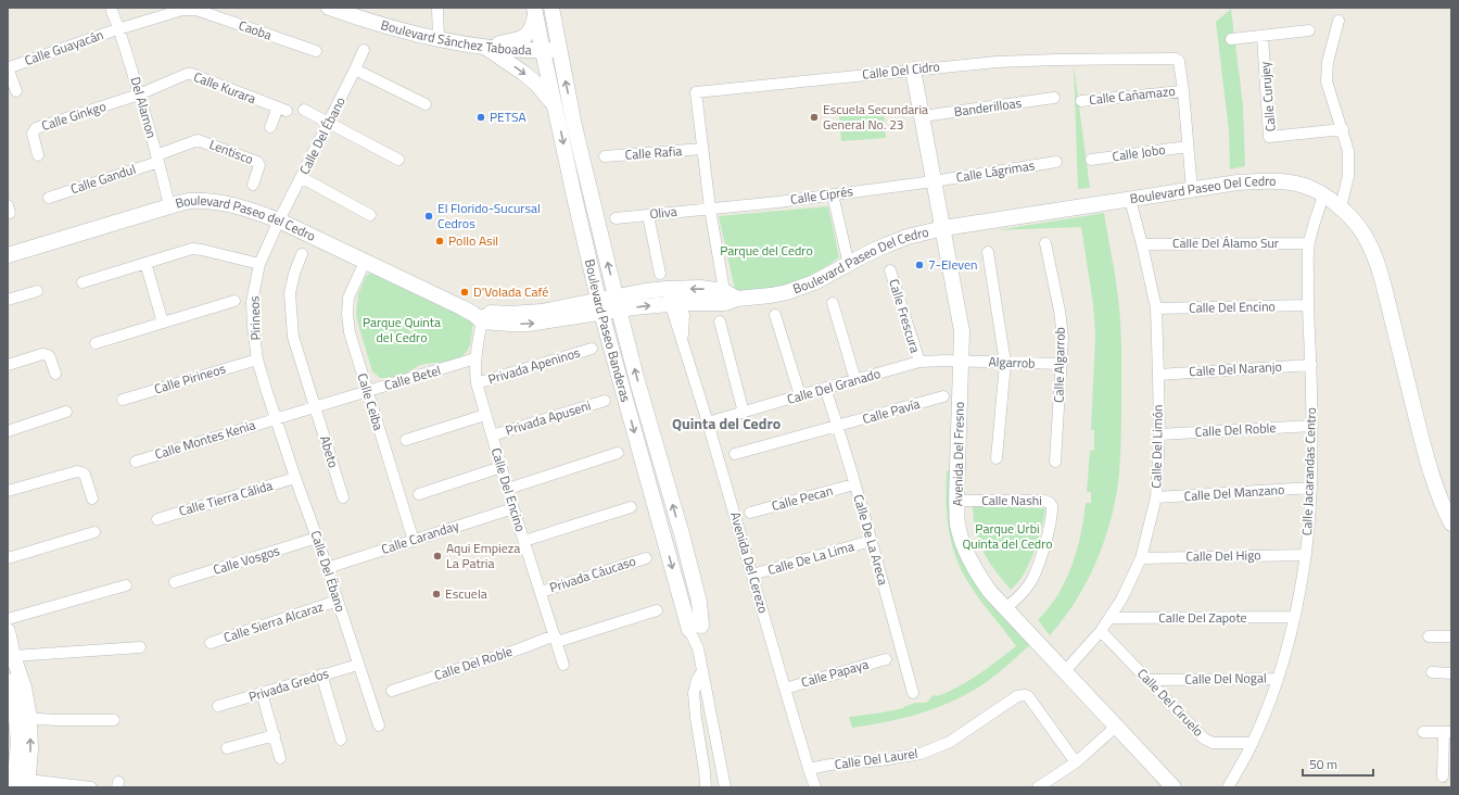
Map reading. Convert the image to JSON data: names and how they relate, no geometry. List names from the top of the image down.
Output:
{
  "streets": {
    "street": [
      "Caoba",
      "Boulevard Sánchez Taboada",
      "Calle Guayacán",
      "Calle Del Cidro",
      "Calle Kurara",
      "Calle Cañamazo",
      "Calle Curujey",
      "Del Alamon",
      "Banderilloas",
      "Calle Ginkgo",
      "Calle Del Ébano",
      "Lentisco",
      "Calle Rafia",
      "Calle Jobo",
      "Calle Lágrimas",
      "Calle Gandul",
      "Boulevard Paseo Del Cedro",
      "Calle Ciprés",
      "Oliva",
      "Boulevard Paseo del Cedro",
      "Calle Del Álamo Sur",
      "Calle Del Encino",
      "Calle Frescura",
      "Pirineos",
      "Boulevard Paseo Banderas",
      "Algarrob",
      "Calle Algarrob",
      "Privada Apeninos",
      "Calle Del Naranjo",
      "Calle Betel",
      "Calle Pirineos",
      "Calle Del Granado",
      "Calle Ceiba",
      "Calle Pavía",
      "Privada Apuseni",
      "Calle Del Roble",
      "Calle Montes Kenia",
      "Calle Del Limón",
      "Abeto",
      "Avenida Del Fresno",
      "Calle Jacarandas Centro",
      "Calle Del Manzano",
      "Calle Tierra Cálida",
      "Calle Pecan",
      "Calle Nashi",
      "Calle Caranday",
      "Calle De La Areca",
      "Calle Del Higo",
      "Calle De La Lima",
      "Calle Vosgos",
      "Avenida Del Cerezo",
      "Calle Del Ëbano",
      "Privada Cáucaso",
      "Calle Del Zapote",
      "Calle Sierra Alcaraz",
      "Calle Papaya",
      "Calle Del Nogal",
      "Privada Gredos",
      "Calle Del Ciruelo",
      "Calle Del Laurel"
    ]
  },
  "crossings": [
    ["Caoba", "Calle Guayacán"],
    ["Caoba", "Del Alamon"],
    ["Boulevard Sánchez Taboada", "Boulevard Paseo Banderas"],
    ["Calle Guayacán", "Del Alamon"],
    ["Calle Del Cidro", "Calle Cañamazo"],
    ["Calle Del Cidro", "Calle Rafia"],
    ["Calle Del Cidro", "Calle Jobo"],
    ["Calle Del Cidro", "Boulevard Paseo Del Cedro"],
    ["Calle Del Cidro", "Calle Ciprés"],
    ["Calle Del Cidro", "Oliva"],
    ["Calle Del Cidro", "Boulevard Paseo del Cedro"],
    ["Calle Del Cidro", "Avenida Del Fresno"],
    ["Calle Kurara", "Del Alamon"],
    ["Calle Kurara", "Calle Ginkgo"],
    ["Del Alamon", "Calle Ginkgo"],
    ["Del Alamon", "Lentisco"],
    ["Del Alamon", "Calle Gandul"],
    ["Del Alamon", "Boulevard Paseo del Cedro"],
    ["Banderilloas", "Avenida Del Fresno"],
    ["Calle Del Ébano", "Boulevard Paseo del Cedro"],
    ["Calle Del Ébano", "Pirineos"],
    ["Lentisco", "Calle Gandul"],
    ["Calle Lágrimas", "Calle Ciprés"],
    ["Calle Lágrimas", "Avenida Del Fresno"],
    ["Boulevard Paseo Del Cedro", "Boulevard Paseo del Cedro"],
    ["Boulevard Paseo Del Cedro", "Calle Del Limón"],
    ["Boulevard Paseo Del Cedro", "Avenida Del Fresno"],
    ["Boulevard Paseo Del Cedro", "Calle Jacarandas Centro"],
    ["Calle Ciprés", "Oliva"],
    ["Calle Ciprés", "Avenida Del Fresno"],
    ["Boulevard Paseo del Cedro", "Calle Del Encino"],
    ["Boulevard Paseo del Cedro", "Pirineos"],
    ["Boulevard Paseo del Cedro", "Boulevard Paseo Banderas"],
    ["Boulevard Paseo del Cedro", "Calle Ceiba"],
    ["Boulevard Paseo del Cedro", "Avenida Del Cerezo"],
    ["Calle Del Álamo Sur", "Calle Del Limón"],
    ["Calle Del Álamo Sur", "Calle Jacarandas Centro"],
    ["Calle Del Encino", "Privada Apeninos"],
    ["Calle Del Encino", "Calle Betel"],
    ["Calle Del Encino", "Privada Apuseni"],
    ["Calle Del Encino", "Calle Del Roble"],
    ["Calle Del Encino", "Calle Del Limón"],
    ["Calle Del Encino", "Calle Jacarandas Centro"],
    ["Calle Del Encino", "Calle Caranday"],
    ["Calle Del Encino", "Privada Cáucaso"],
    ["Calle Frescura", "Calle Del Granado"],
    ["Pirineos", "Calle Betel"],
    ["Pirineos", "Calle Pirineos"],
    ["Pirineos", "Calle Montes Kenia"],
    ["Pirineos", "Calle Del Ëbano"],
    ["Algarrob", "Calle Algarrob"],
    ["Algarrob", "Calle Del Granado"],
    ["Algarrob", "Avenida Del Fresno"],
    ["Calle Del Naranjo", "Calle Del Limón"],
    ["Calle Del Naranjo", "Calle Jacarandas Centro"],
    ["Calle Betel", "Calle Ceiba"],
    ["Calle Betel", "Calle Montes Kenia"],
    ["Calle Betel", "Abeto"],
    ["Calle Betel", "Calle Del Ëbano"],
    ["Calle Del Granado", "Avenida Del Fresno"],
    ["Calle Del Granado", "Calle De La Areca"],
    ["Calle Del Granado", "Avenida Del Cerezo"],
    ["Calle Ceiba", "Calle Caranday"],
    ["Calle Pavía", "Calle De La Areca"],
    ["Calle Del Roble", "Calle Del Limón"],
    ["Calle Del Roble", "Calle Jacarandas Centro"],
    ["Calle Montes Kenia", "Calle Del Ëbano"],
    ["Calle Del Limón", "Avenida Del Fresno"],
    ["Calle Del Limón", "Calle Del Manzano"],
    ["Calle Del Limón", "Calle Del Higo"],
    ["Calle Del Limón", "Calle Del Zapote"],
    ["Calle Del Limón", "Calle Del Ciruelo"],
    ["Avenida Del Fresno", "Calle Nashi"],
    ["Calle Jacarandas Centro", "Calle Del Manzano"],
    ["Calle Jacarandas Centro", "Calle Del Higo"],
    ["Calle Jacarandas Centro", "Calle Del Zapote"],
    ["Calle Jacarandas Centro", "Calle Del Nogal"],
    ["Calle Jacarandas Centro", "Calle Del Ciruelo"],
    ["Calle Tierra Cálida", "Calle Del Ëbano"],
    ["Calle Pecan", "Calle De La Areca"],
    ["Calle Caranday", "Calle Del Ëbano"],
    ["Calle De La Areca", "Calle De La Lima"],
    ["Calle De La Lima", "Avenida Del Cerezo"],
    ["Calle Vosgos", "Calle Del Ëbano"],
    ["Avenida Del Cerezo", "Calle Papaya"],
    ["Avenida Del Cerezo", "Calle Del Laurel"],
    ["Calle Del Ëbano", "Calle Sierra Alcaraz"],
    ["Calle Del Ëbano", "Privada Gredos"],
    ["Calle Del Nogal", "Calle Del Ciruelo"]
  ],
  "districts": ["Quinta del Cedro"],
  "parks": ["Parque del Cedro", "Parque Quinta del Cedro", "Parque Urbi Quinta del Cedro"],
  "places": [
    "PETSA",
    "Escuela Secundaria General No. 23",
    "El Florido-Sucursal Cedros",
    "Pollo Asil",
    "7-Eleven",
    "D'Volada Café",
    "Aqui Empieza La Patria",
    "Escuela"
  ],
  "scale_bar": "50 m"
}
